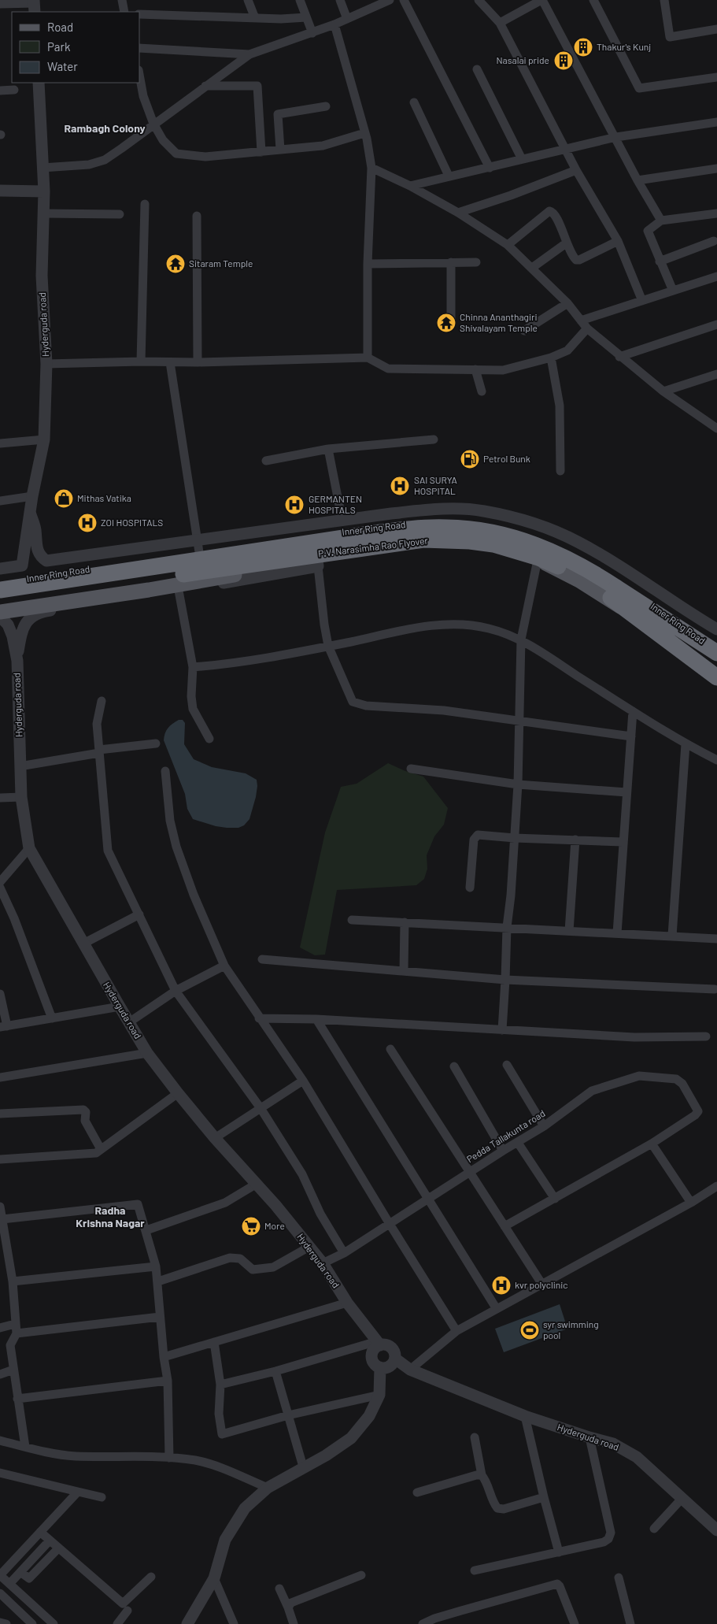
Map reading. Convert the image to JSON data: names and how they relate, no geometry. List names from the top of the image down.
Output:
{
  "streets": {
    "highway": ["P.V. Narasimha Rao Flyover"],
    "main road": ["Inner Ring Road"],
    "street": ["Hyderguda road", "Pedda Tallakunta road"]
  },
  "crossings": [
    ["Hyderguda road", "Pedda Tallakunta road"],
    ["Inner Ring Road", "P.V. Narasimha Rao Flyover"]
  ],
  "districts": ["Rambagh Colony", "Radha Krishna Nagar"],
  "places": {
    "building": ["Thakur's Kunj", "Nasalai pride"],
    "temple": ["Sitaram Temple", "Chinna Ananthagiri Shivalayam Temple"],
    "fuel station": ["Petrol Bunk"],
    "hospital": [
      "SAI SURYA HOSPITAL",
      "GERMANTEN HOSPITALS",
      "ZOI HOSPITALS",
      "kvr polyclinic"
    ],
    "shop": ["Mithas Vatika"],
    "supermarket": ["More"],
    "sports": ["syr swimming pool"]
  },
  "legend": ["Road", "Park", "Water"]
}
